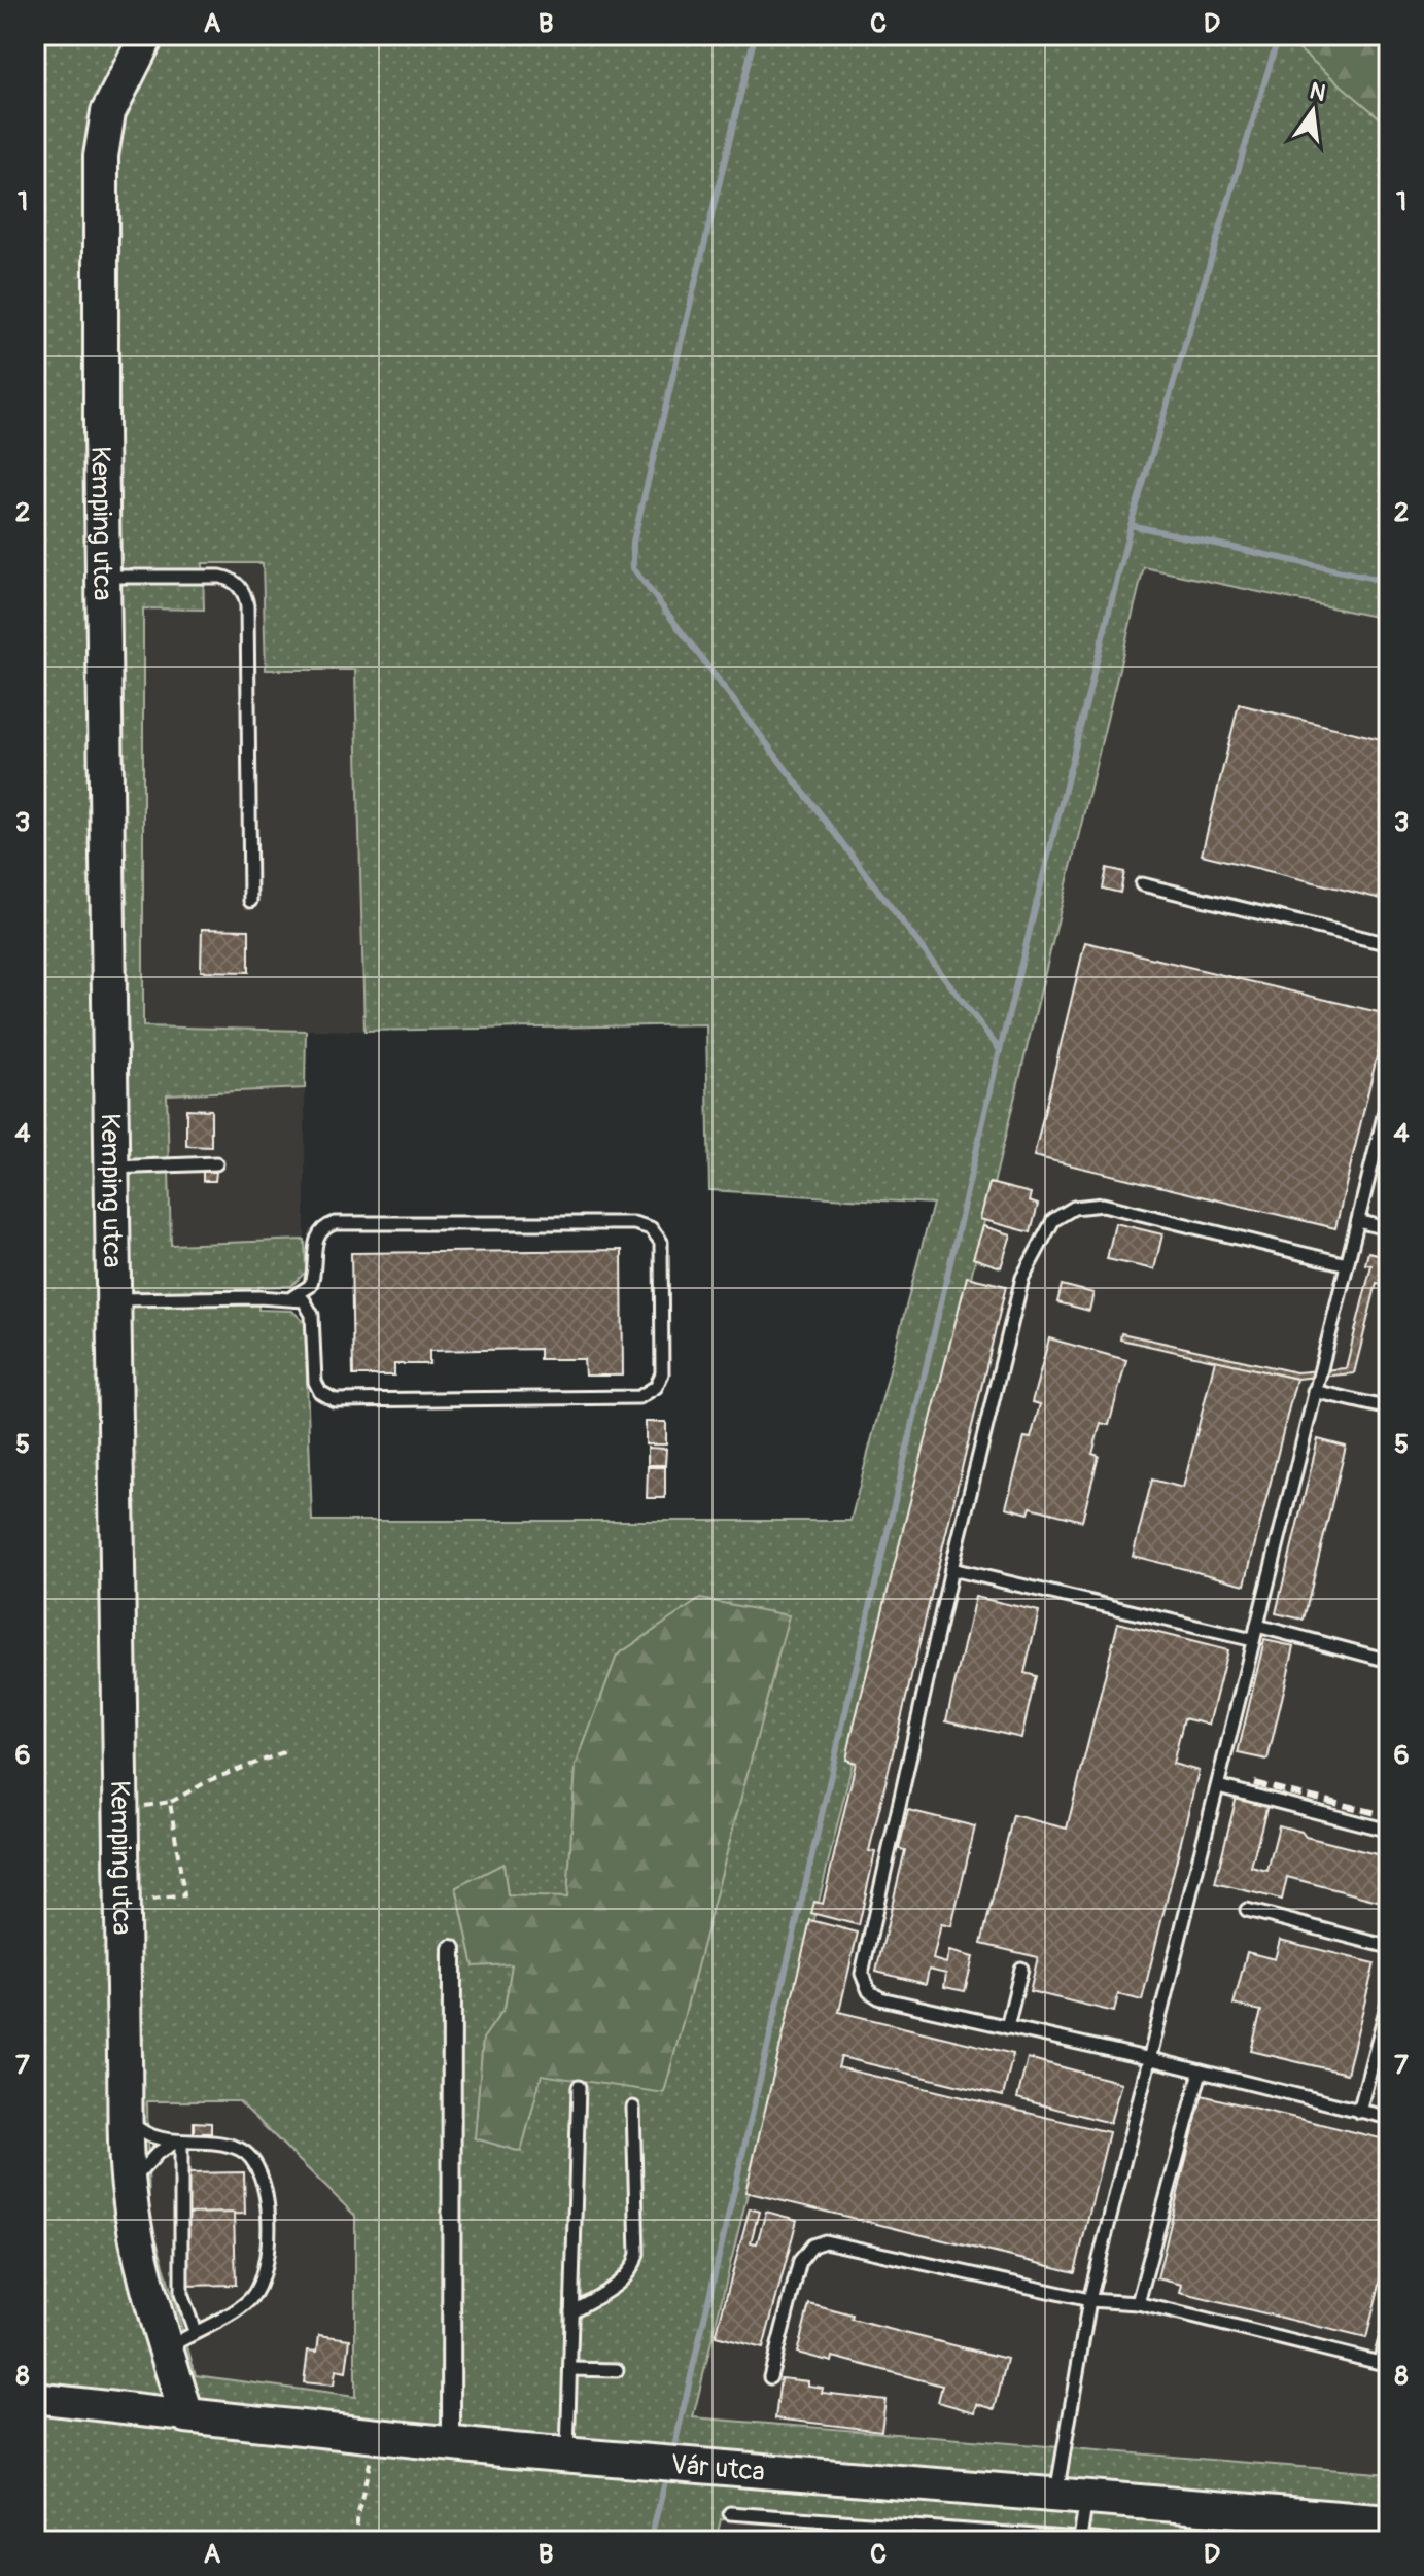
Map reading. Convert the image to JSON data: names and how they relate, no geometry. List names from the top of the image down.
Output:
{
  "streets": {
    "main road": ["Kemping utca", "Vár utca"]
  },
  "crossings": [
    ["Kemping utca", "Vár utca"]
  ],
  "north": "top",
  "grid": {
    "columns": [
      "A",
      "B",
      "C",
      "D"
    ],
    "rows": [
      "1",
      "2",
      "3",
      "4",
      "5",
      "6",
      "7",
      "8"
    ]
  }
}
